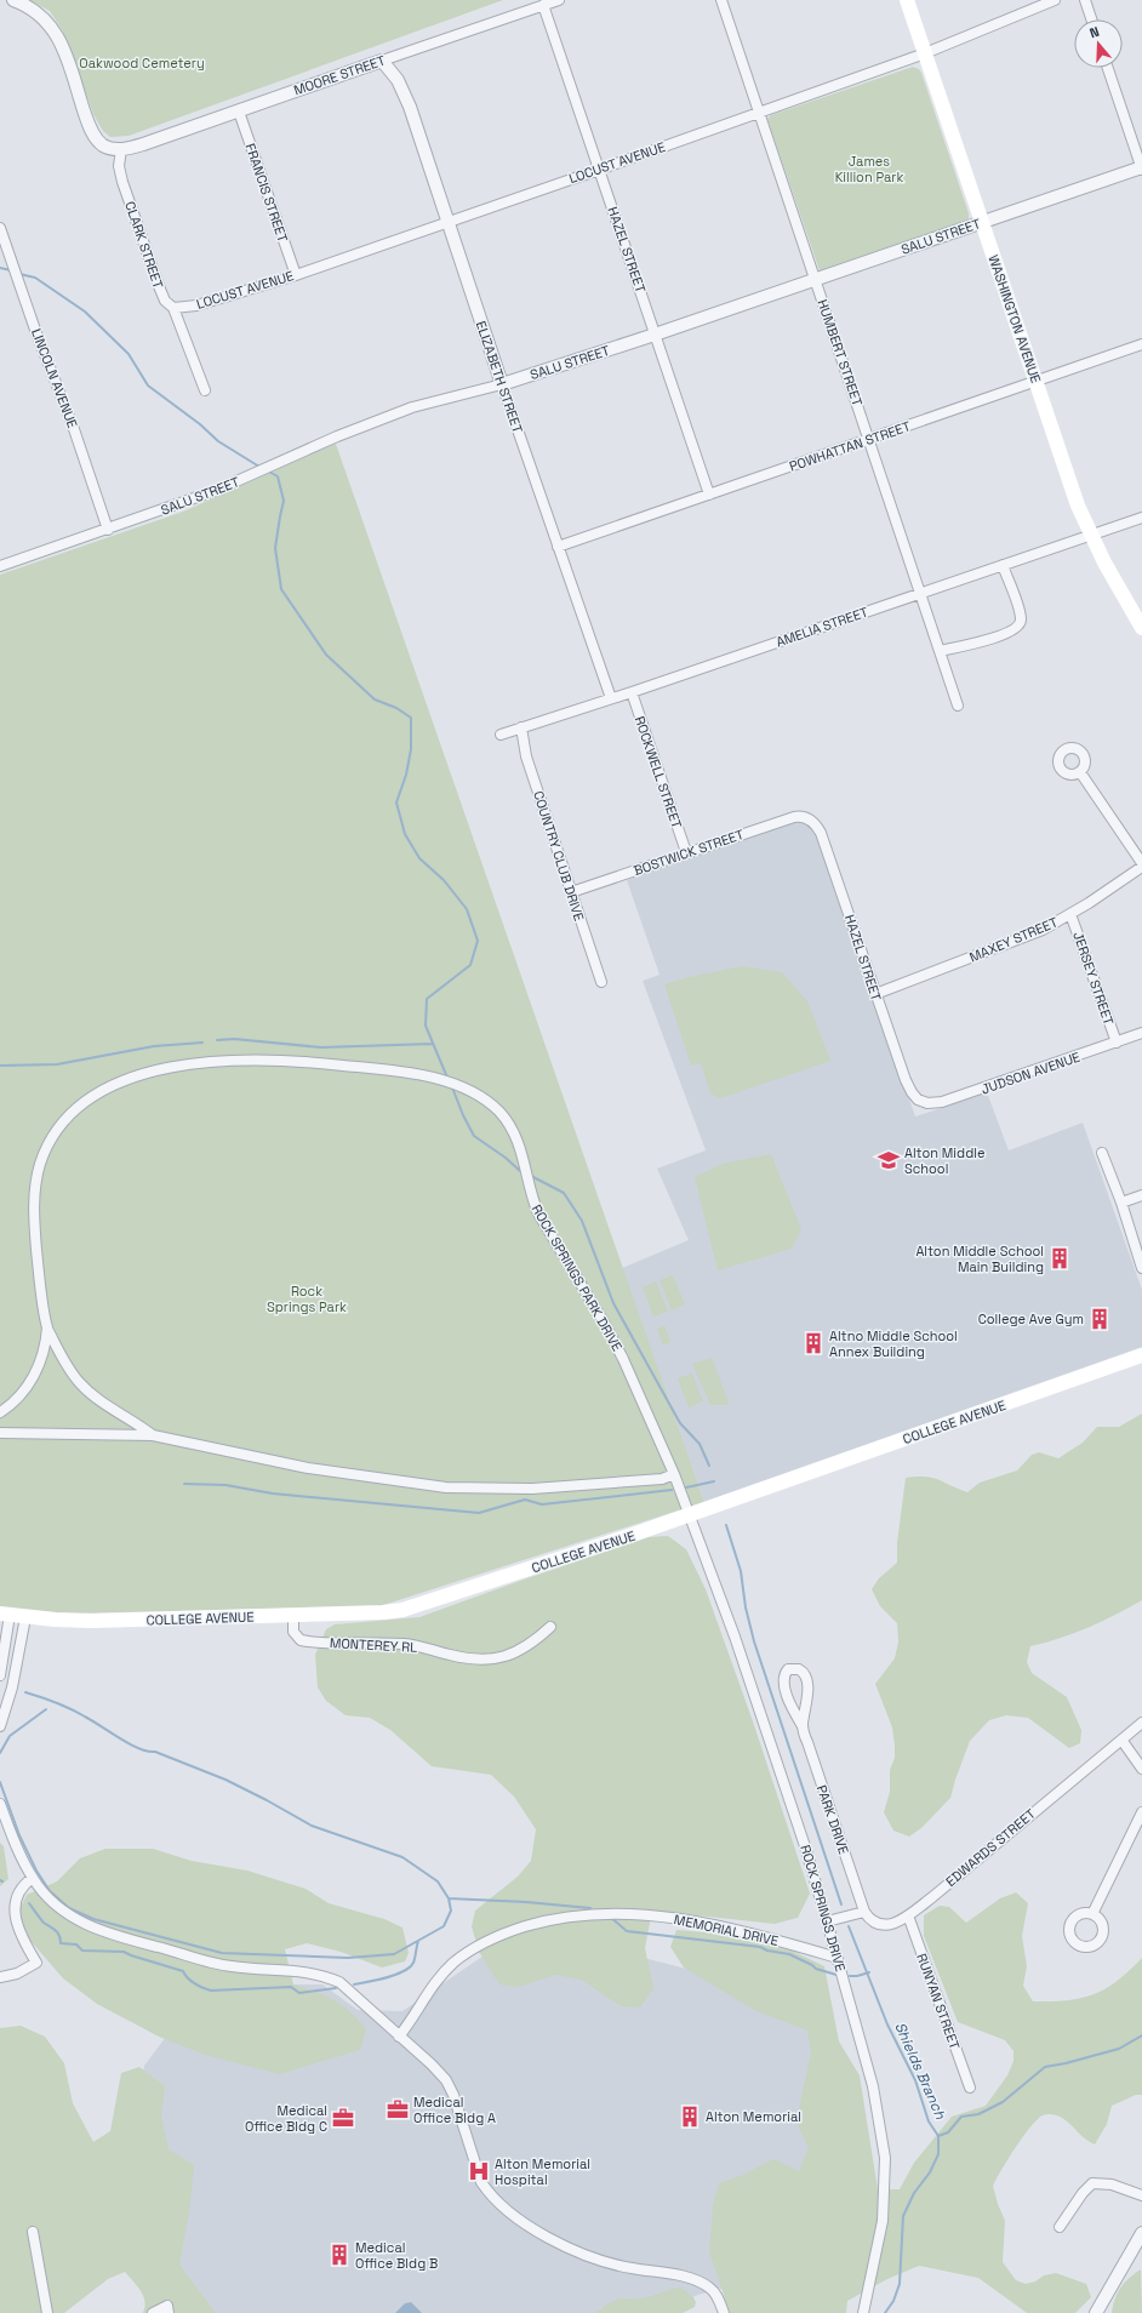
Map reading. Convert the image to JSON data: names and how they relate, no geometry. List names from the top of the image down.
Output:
{
  "streets": {
    "main road": ["WASHINGTON AVENUE", "COLLEGE AVENUE"],
    "street": [
      "MOORE STREET",
      "LOCUST AVENUE",
      "FRANCIS STREET",
      "SALU STREET",
      "CLARK STREET",
      "HAZEL STREET",
      "HUMBERT STREET",
      "ELIZABETH STREET",
      "LINCOLN AVENUE",
      "POWHATTAN STREET",
      "AMELIA STREET",
      "ROCKWELL STREET",
      "BOSTWICK STREET",
      "COUNTRY CLUB DRIVE",
      "MAXEY STREET",
      "JERSEY STREET",
      "JUDSON AVENUE",
      "ROCK SPRINGS PARK DRIVE",
      "MONTEREY RL",
      "PARK DRIVE",
      "EDWARDS STREET",
      "ROCK SPRINGS DRIVE",
      "MEMORIAL DRIVE",
      "RUNYAN STREET"
    ]
  },
  "crossings": [
    ["MOORE STREET", "FRANCIS STREET"],
    ["MOORE STREET", "CLARK STREET"],
    ["MOORE STREET", "HAZEL STREET"],
    ["MOORE STREET", "ELIZABETH STREET"],
    ["LOCUST AVENUE", "FRANCIS STREET"],
    ["LOCUST AVENUE", "CLARK STREET"],
    ["LOCUST AVENUE", "HAZEL STREET"],
    ["LOCUST AVENUE", "WASHINGTON AVENUE"],
    ["LOCUST AVENUE", "HUMBERT STREET"],
    ["LOCUST AVENUE", "ELIZABETH STREET"],
    ["SALU STREET", "HAZEL STREET"],
    ["SALU STREET", "WASHINGTON AVENUE"],
    ["SALU STREET", "HUMBERT STREET"],
    ["SALU STREET", "ELIZABETH STREET"],
    ["SALU STREET", "LINCOLN AVENUE"],
    ["HAZEL STREET", "POWHATTAN STREET"],
    ["HAZEL STREET", "BOSTWICK STREET"],
    ["HAZEL STREET", "MAXEY STREET"],
    ["HAZEL STREET", "JUDSON AVENUE"],
    ["WASHINGTON AVENUE", "POWHATTAN STREET"],
    ["WASHINGTON AVENUE", "AMELIA STREET"],
    ["HUMBERT STREET", "POWHATTAN STREET"],
    ["HUMBERT STREET", "AMELIA STREET"],
    ["ELIZABETH STREET", "POWHATTAN STREET"],
    ["ELIZABETH STREET", "AMELIA STREET"],
    ["AMELIA STREET", "ROCKWELL STREET"],
    ["AMELIA STREET", "COUNTRY CLUB DRIVE"],
    ["ROCKWELL STREET", "BOSTWICK STREET"],
    ["BOSTWICK STREET", "COUNTRY CLUB DRIVE"],
    ["MAXEY STREET", "JERSEY STREET"],
    ["JERSEY STREET", "JUDSON AVENUE"],
    ["ROCK SPRINGS PARK DRIVE", "COLLEGE AVENUE"],
    ["ROCK SPRINGS PARK DRIVE", "ROCK SPRINGS DRIVE"],
    ["COLLEGE AVENUE", "MONTEREY RL"],
    ["COLLEGE AVENUE", "ROCK SPRINGS DRIVE"],
    ["PARK DRIVE", "EDWARDS STREET"],
    ["EDWARDS STREET", "RUNYAN STREET"],
    ["ROCK SPRINGS DRIVE", "MEMORIAL DRIVE"]
  ],
  "water": ["Shields Branch"],
  "parks": ["Oakwood Cemetery", "James Killion Park", "Rock Springs Park"],
  "places": {
    "school or university": ["Alton Middle School"],
    "building": [
      "Alton Middle School Main Building",
      "College Ave Gym",
      "Altno Middle School Annex Building",
      "Alton Memorial",
      "Medical Office Bldg B"
    ],
    "office": ["Medical Office Bldg A", "Medical Office Bldg C"],
    "hospital": ["Alton Memorial Hospital"]
  },
  "north": "top"
}
